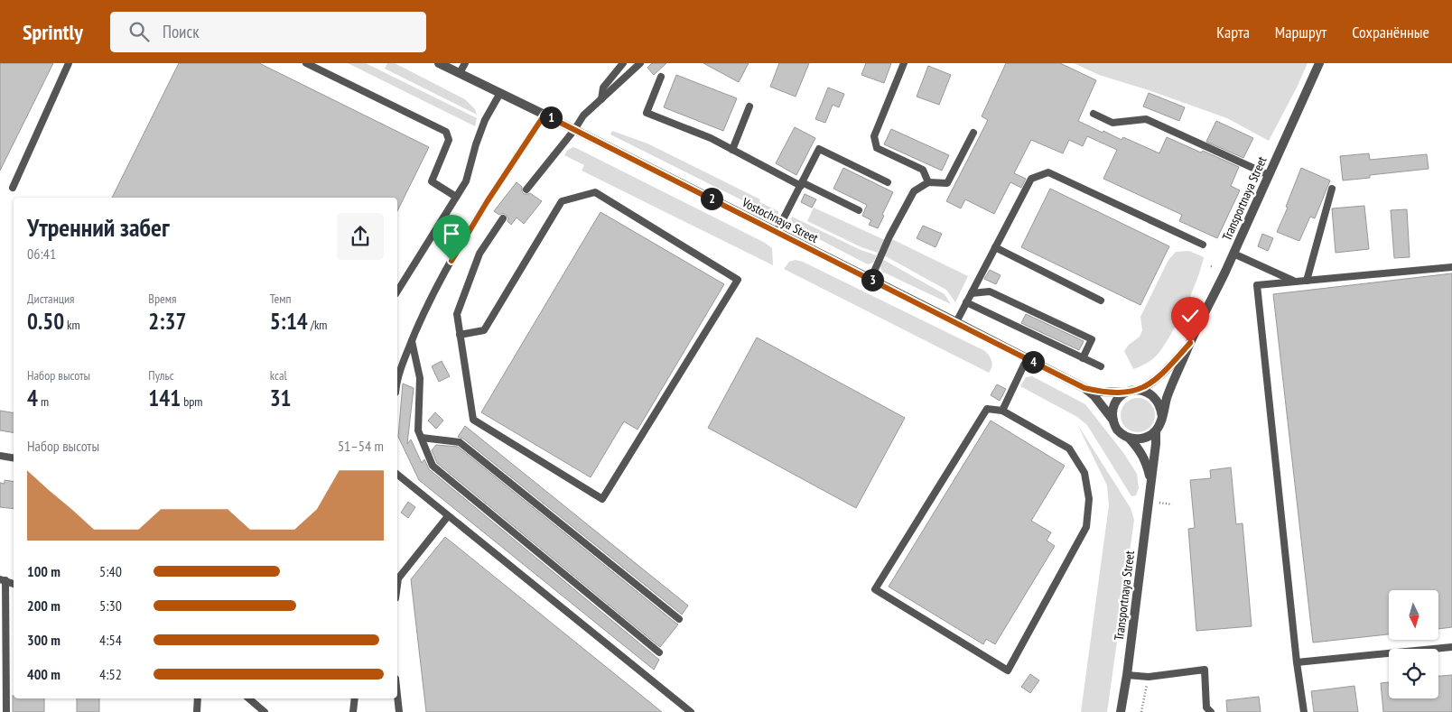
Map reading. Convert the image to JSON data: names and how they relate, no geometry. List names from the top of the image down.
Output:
{
  "streets": {
    "street": ["Transportnaya Street", "Vostochnaya Street"]
  },
  "crossings": [
    ["Transportnaya Street", "Vostochnaya Street"]
  ],
  "north": "bottom",
  "page": {
    "header": "Sprintly",
    "search": "Поиск",
    "nav": ["Карта", "Маршрут", "Сохранённые"],
    "pins": [
      "1",
      "2",
      "3",
      "4"
    ],
    "heading": ["Утренний забег", "06:41"],
    "stats": [
      ["Дистанция", "0.50 km"],
      ["Время", "2:37"],
      ["Темп", "5:14 /km"],
      ["Набор высоты", "4 m"],
      ["Пульс", "141 bpm"],
      ["kcal", "31"]
    ],
    "chart": ["Набор высоты", "51–54 m"],
    "list": [
      {
        "name": "100 m",
        "note": "5:40"
      },
      {
        "name": "200 m",
        "note": "5:30"
      },
      {
        "name": "300 m",
        "note": "4:54"
      },
      {
        "name": "400 m",
        "note": "4:52"
      }
    ]
  }
}
